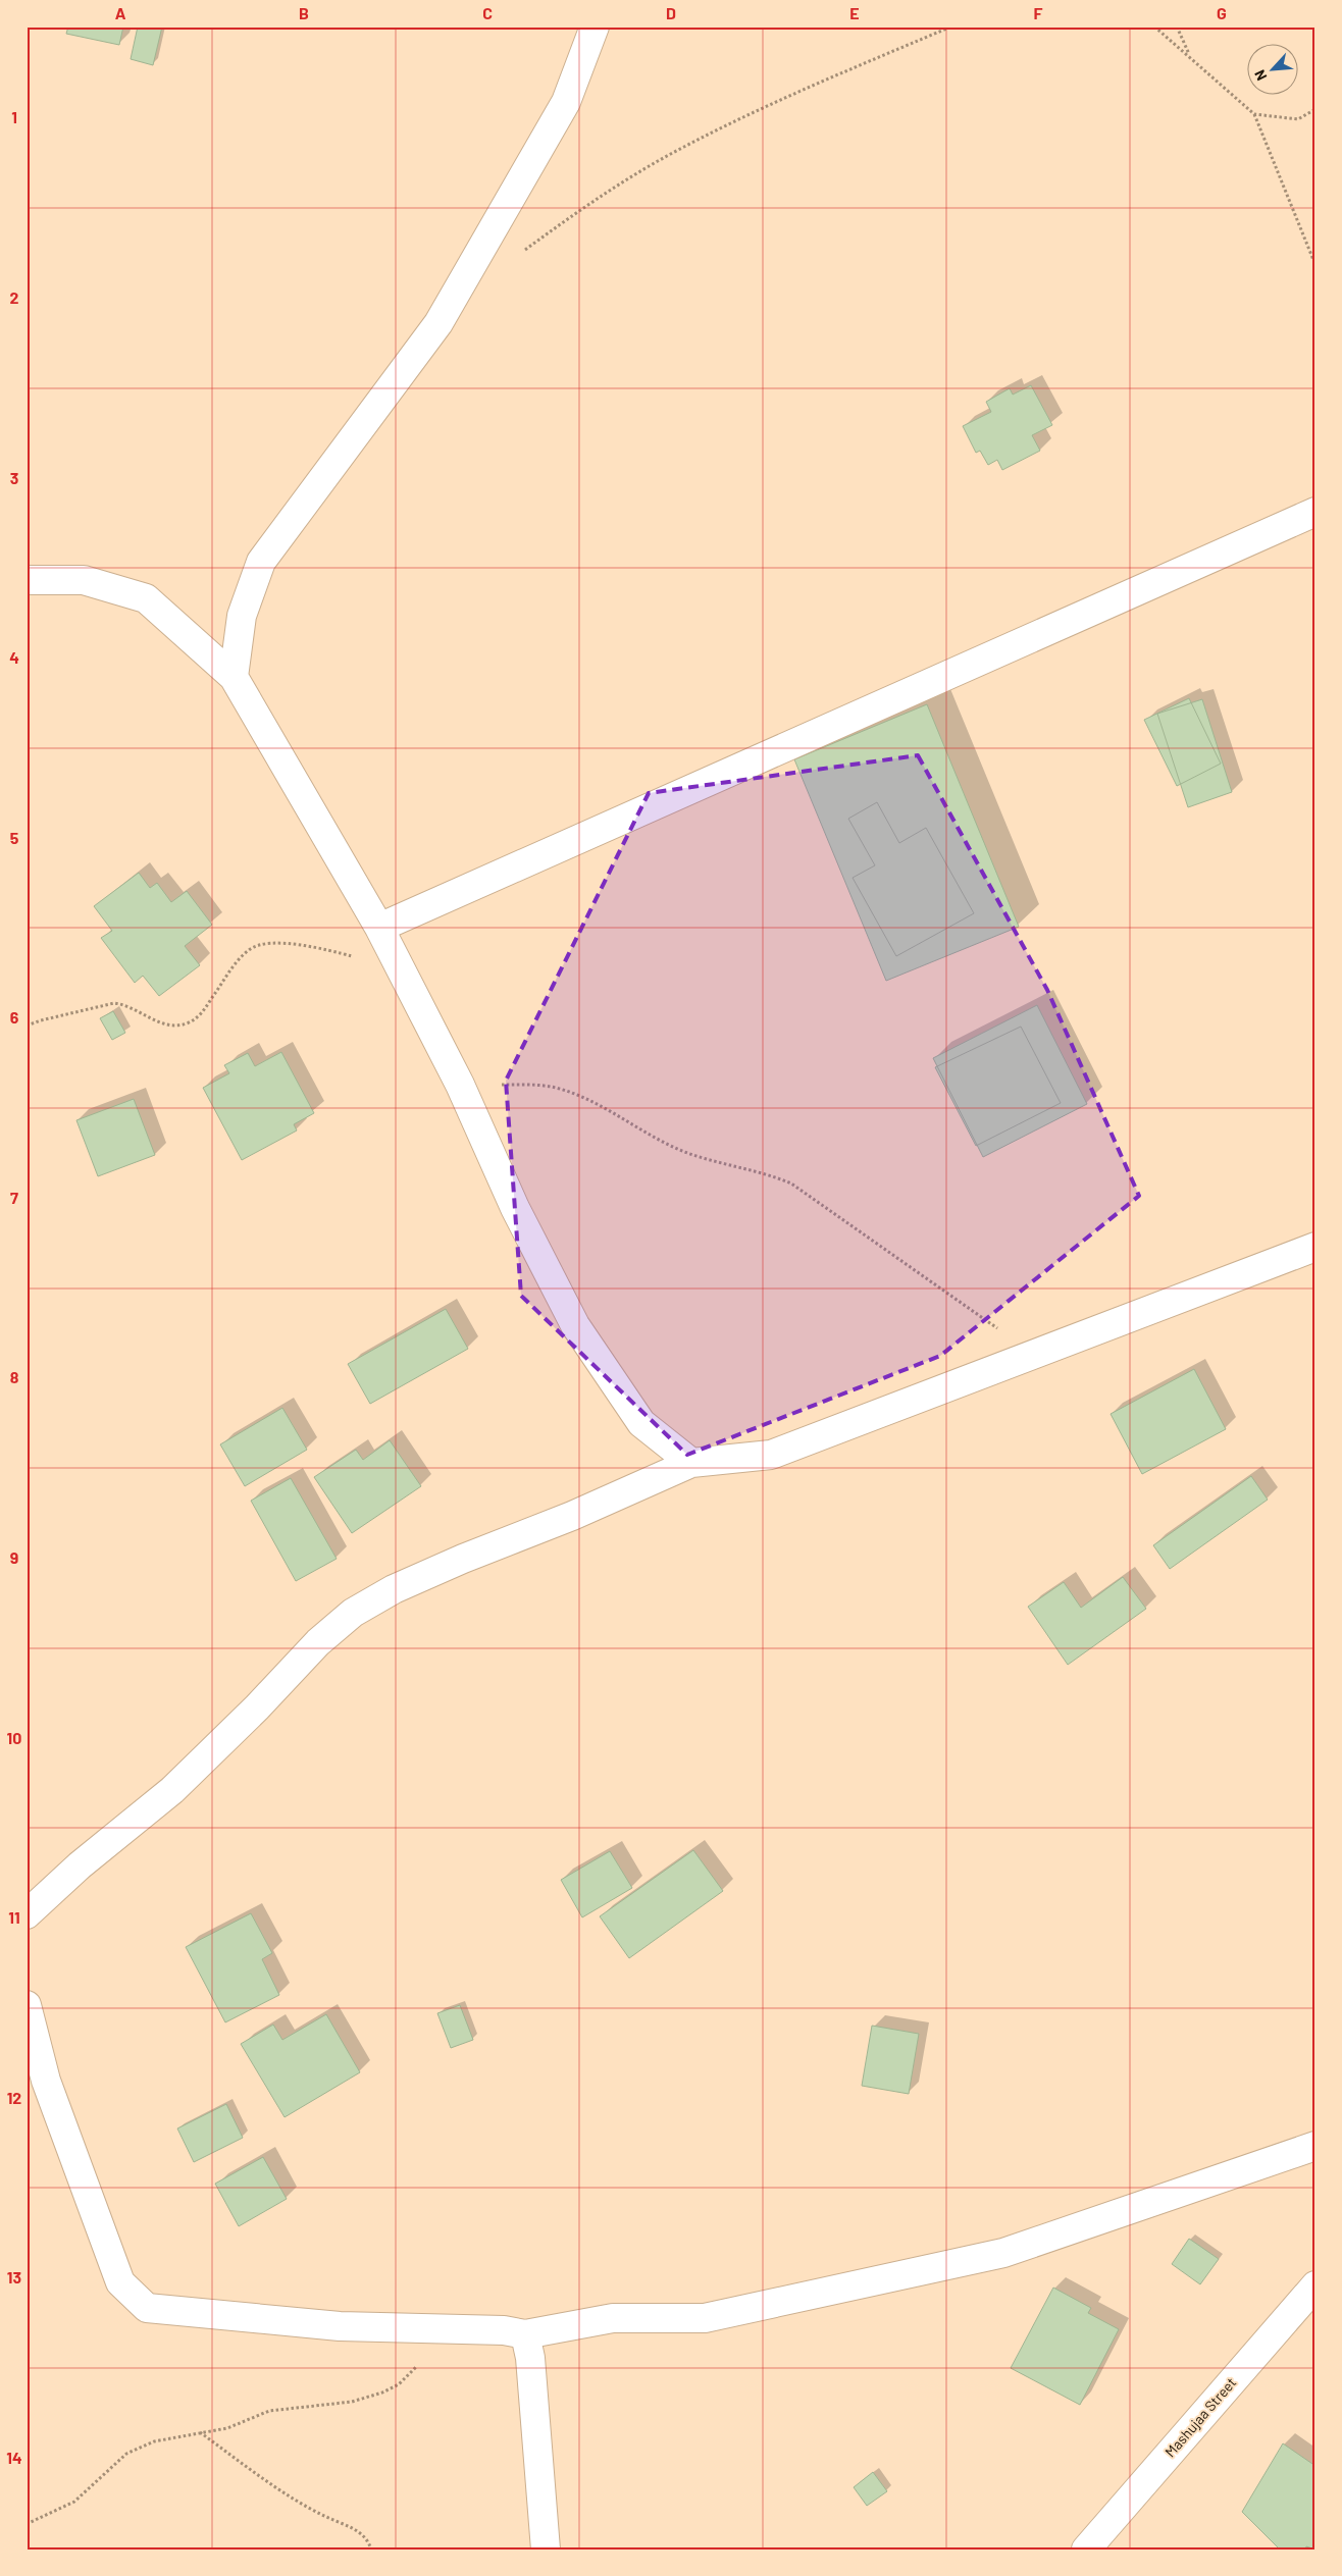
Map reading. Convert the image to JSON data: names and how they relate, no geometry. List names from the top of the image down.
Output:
{
  "streets": {
    "street": ["Mashujaa Street"]
  },
  "north": "bottom left",
  "grid": {
    "columns": [
      "A",
      "B",
      "C",
      "D",
      "E",
      "F",
      "G"
    ],
    "rows": [
      "1",
      "2",
      "3",
      "4",
      "5",
      "6",
      "7",
      "8",
      "9",
      "10",
      "11",
      "12",
      "13",
      "14"
    ]
  }
}
